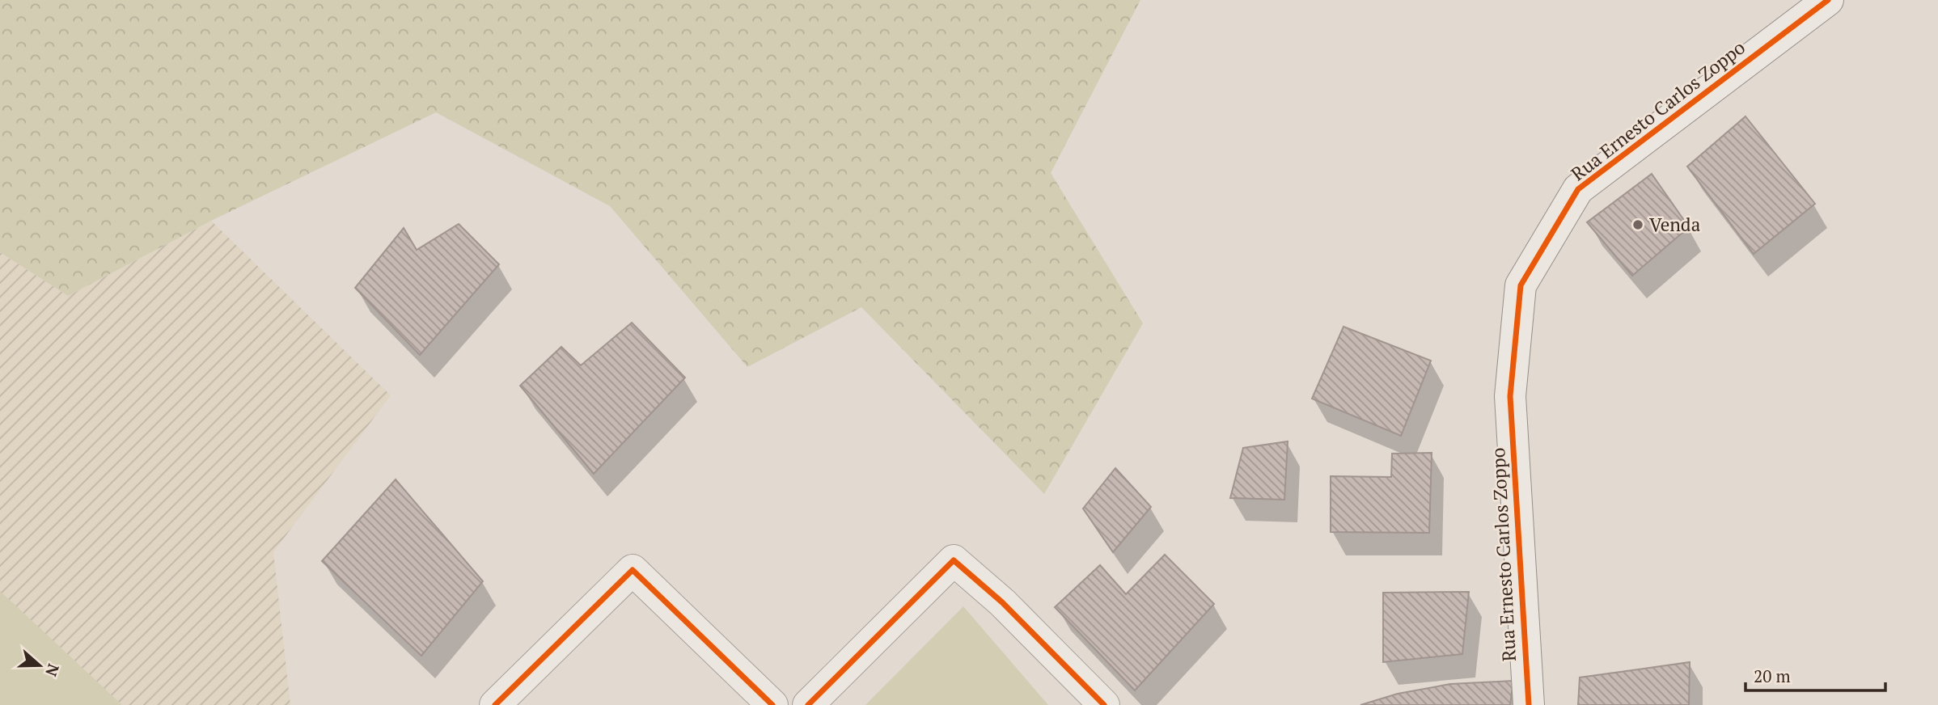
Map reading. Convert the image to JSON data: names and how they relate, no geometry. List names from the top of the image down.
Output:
{
  "streets": {
    "street": ["Rua Ernesto Carlos Zoppo"]
  },
  "places": ["Venda"],
  "scale_bar": "20 m",
  "north": "right"
}
